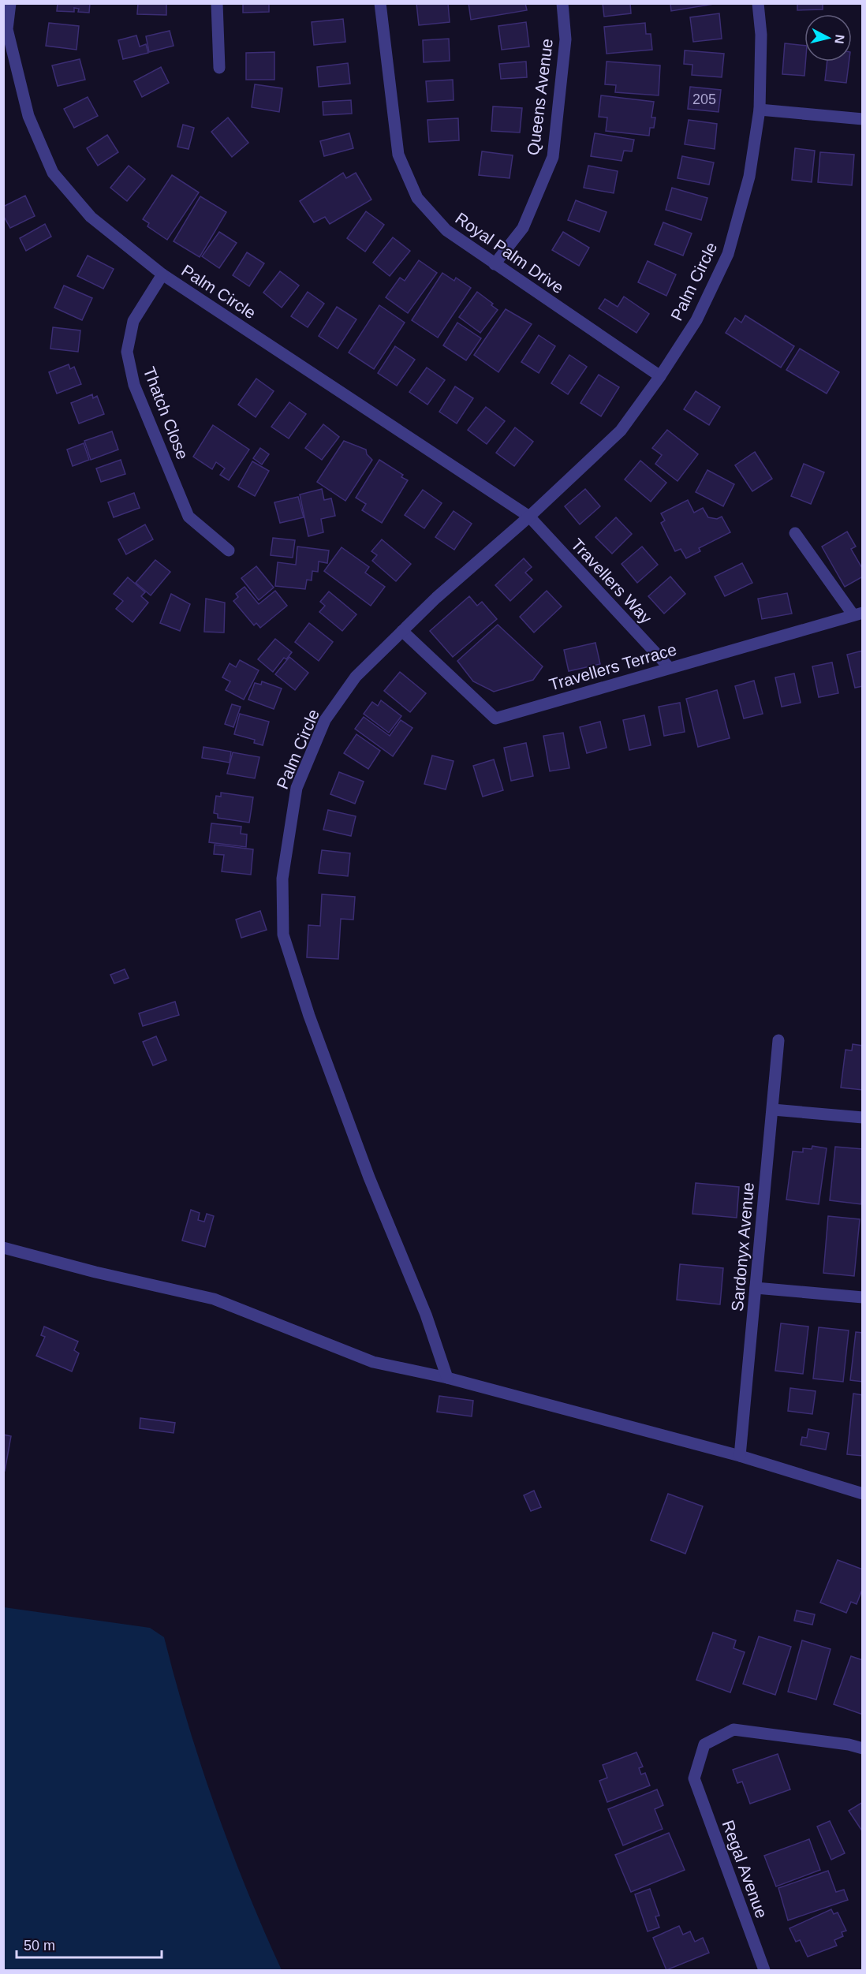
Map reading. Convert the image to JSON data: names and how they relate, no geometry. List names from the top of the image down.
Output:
{
  "streets": {
    "street": [
      "Queens Avenue",
      "Royal Palm Drive",
      "Palm Circle",
      "Thatch Close",
      "Travellers Way",
      "Travellers Terrace",
      "Sardonyx Avenue",
      "Regal Avenue"
    ]
  },
  "crossings": [
    ["Queens Avenue", "Royal Palm Drive"],
    ["Royal Palm Drive", "Palm Circle"],
    ["Palm Circle", "Thatch Close"],
    ["Palm Circle", "Travellers Way"],
    ["Palm Circle", "Travellers Terrace"],
    ["Travellers Way", "Travellers Terrace"]
  ],
  "house_numbers": ["205"],
  "scale_bar": "50 m",
  "north": "right"
}
